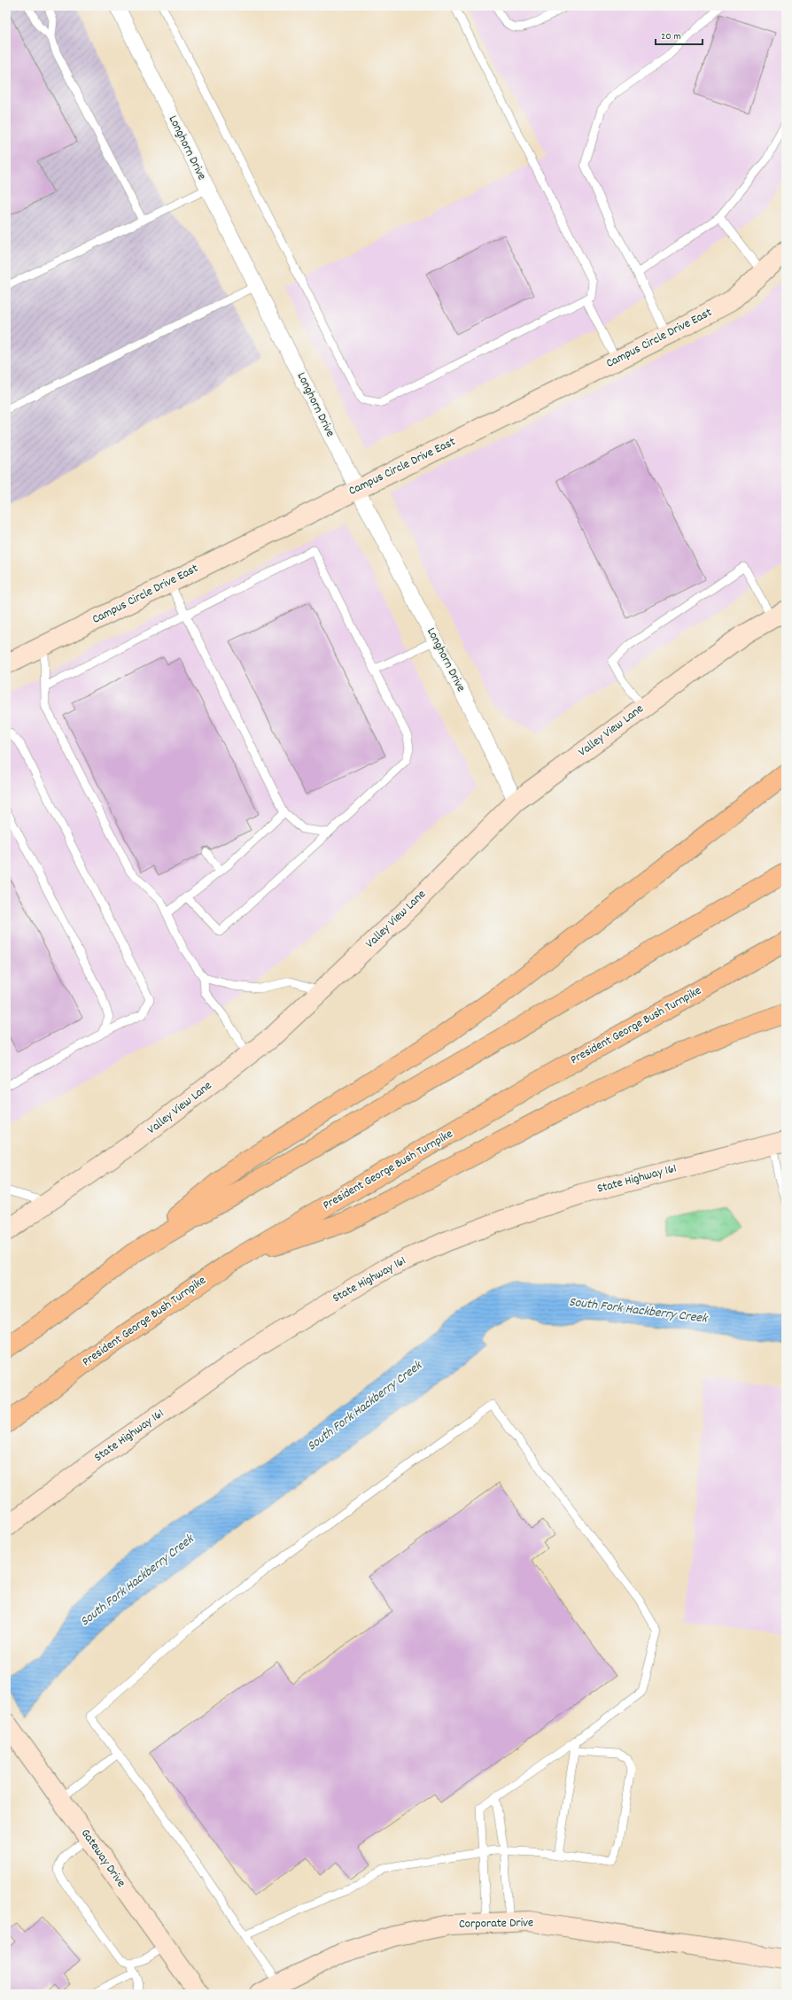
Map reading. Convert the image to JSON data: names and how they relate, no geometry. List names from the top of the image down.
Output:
{
  "streets": {
    "highway": ["President George Bush Turnpike"],
    "main road": [
      "Campus Circle Drive East",
      "Valley View Lane",
      "State Highway 161",
      "Gateway Drive",
      "Corporate Drive"
    ],
    "street": ["Longhorn Drive"]
  },
  "crossings": [
    ["Longhorn Drive", "Campus Circle Drive East"],
    ["Longhorn Drive", "Valley View Lane"]
  ],
  "water": ["South Fork Hackberry Creek"],
  "scale_bar": "20 m"
}
